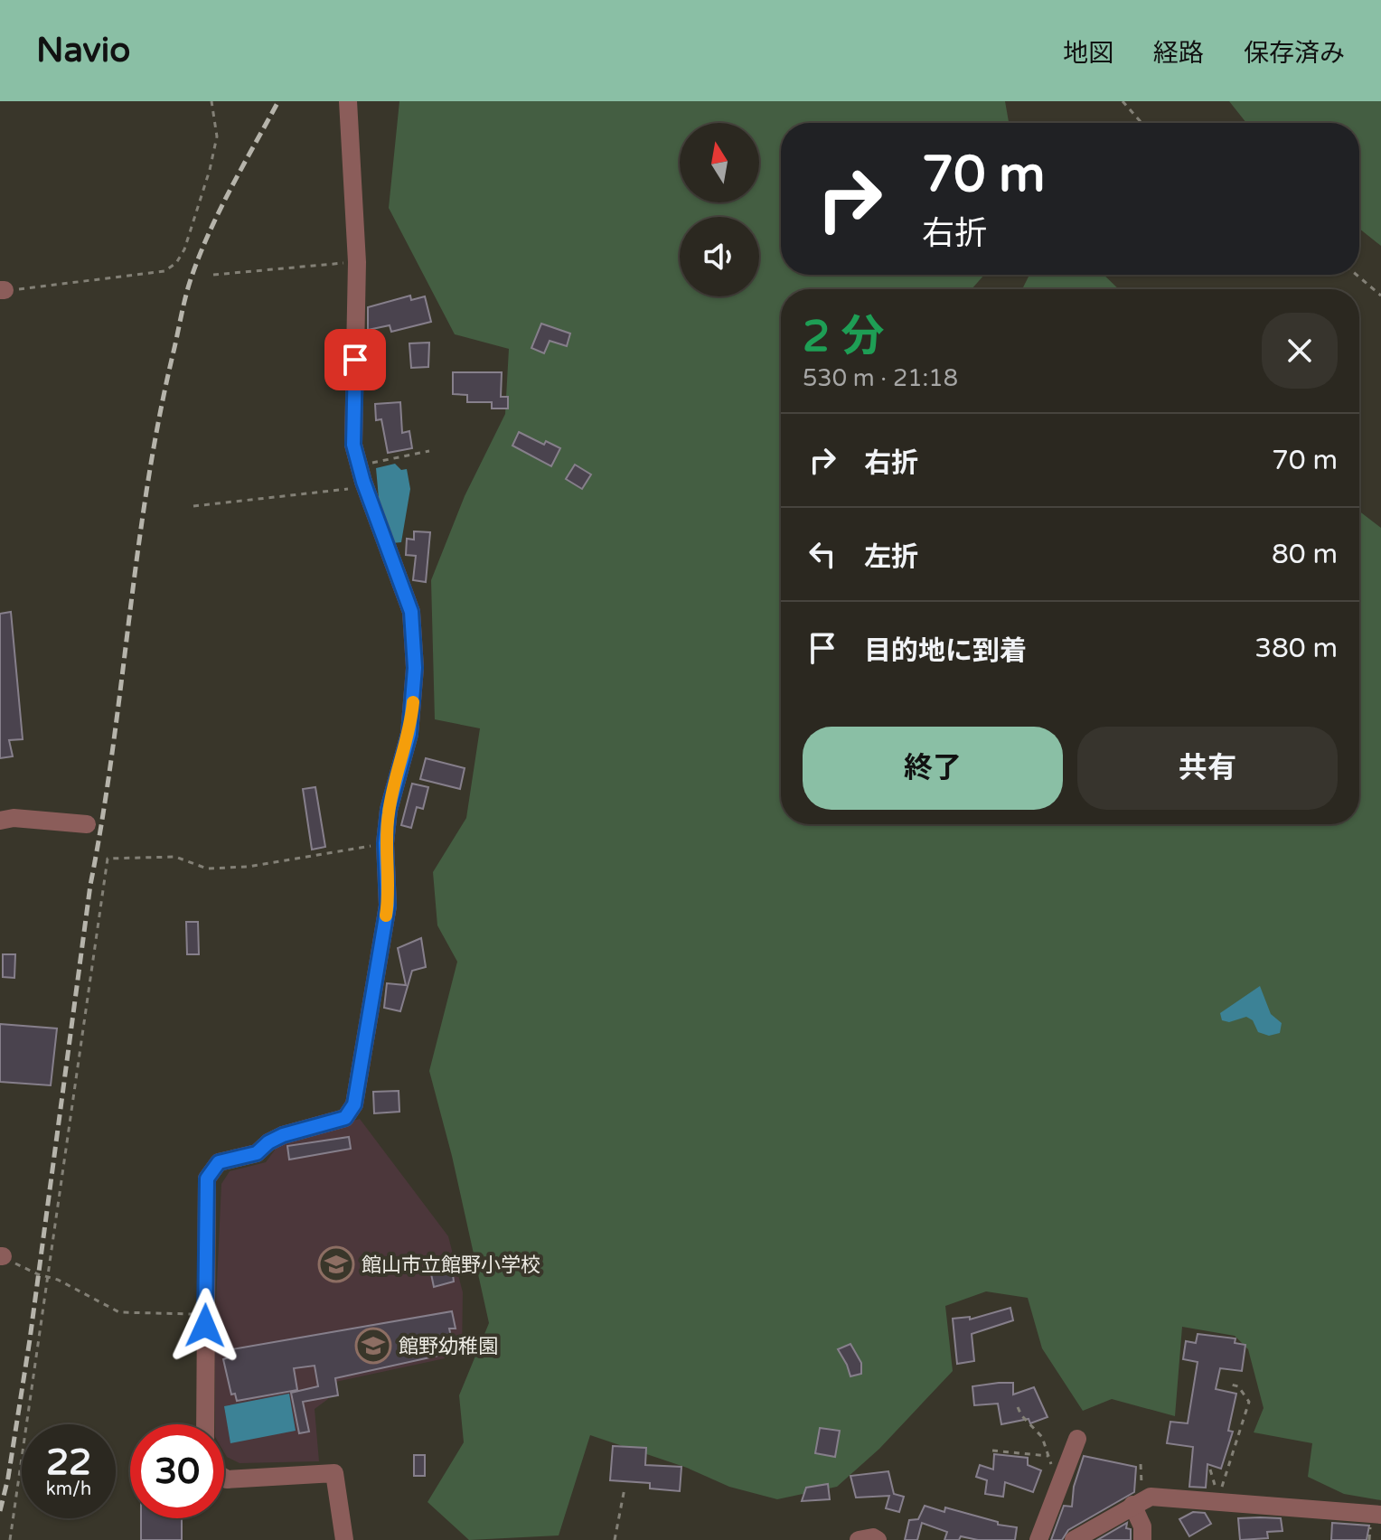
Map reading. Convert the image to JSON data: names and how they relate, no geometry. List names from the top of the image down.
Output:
{
  "places": {
    "school or university": ["館山市立館野小学校", "館野幼稚園"]
  },
  "north": "top",
  "page": {
    "header": "Navio",
    "nav": ["地図", "経路", "保存済み"],
    "turn": ["70 m", "右折"],
    "heading": ["2 分", "530 m · 21:18"],
    "list": [
      {
        "name": "右折",
        "value": "70 m"
      },
      {
        "name": "左折",
        "value": "80 m"
      },
      {
        "name": "目的地に到着",
        "value": "380 m"
      }
    ],
    "buttons": ["終了", "共有"],
    "speed": "22 km/h",
    "limit": "30"
  }
}
